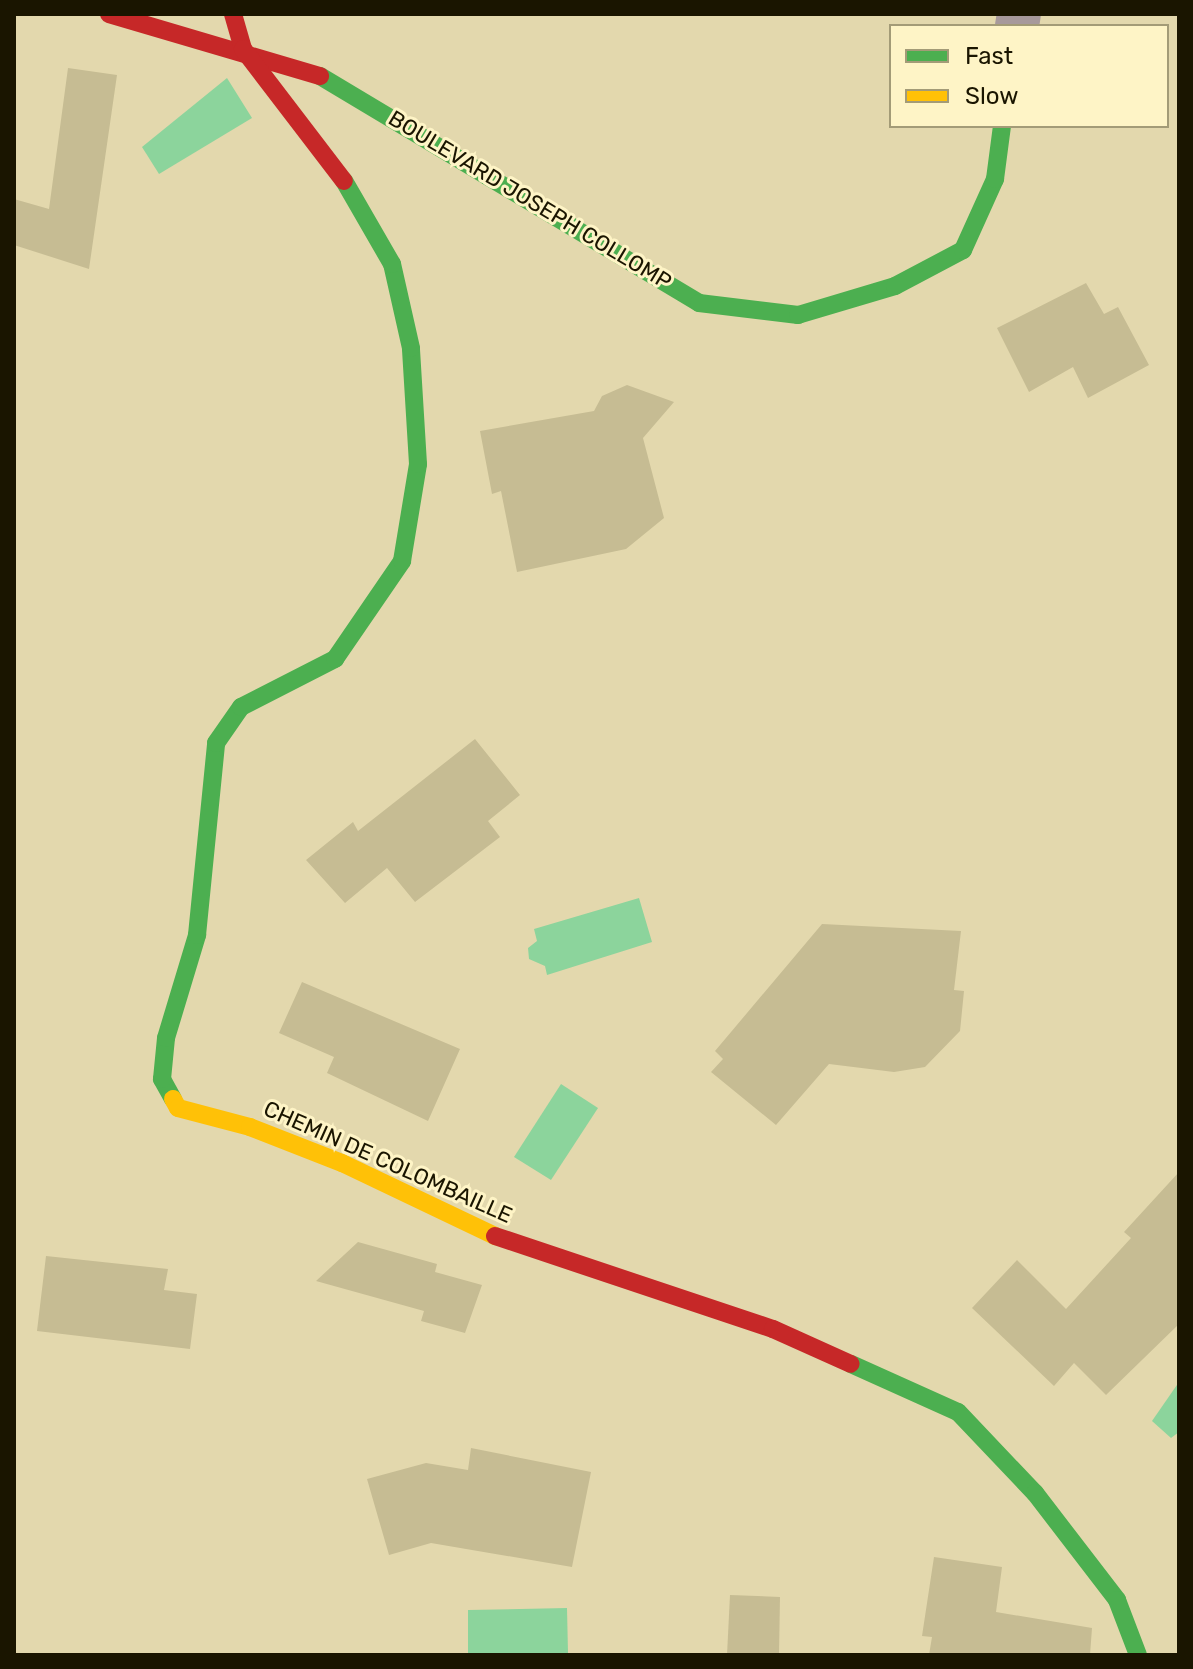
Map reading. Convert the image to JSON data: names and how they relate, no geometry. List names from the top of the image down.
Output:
{
  "streets": {
    "street": ["BOULEVARD JOSEPH COLLOMP", "CHEMIN DE COLOMBAILLE"]
  },
  "crossings": [
    ["BOULEVARD JOSEPH COLLOMP", "CHEMIN DE COLOMBAILLE"]
  ],
  "legend": ["Fast", "Slow"]
}
